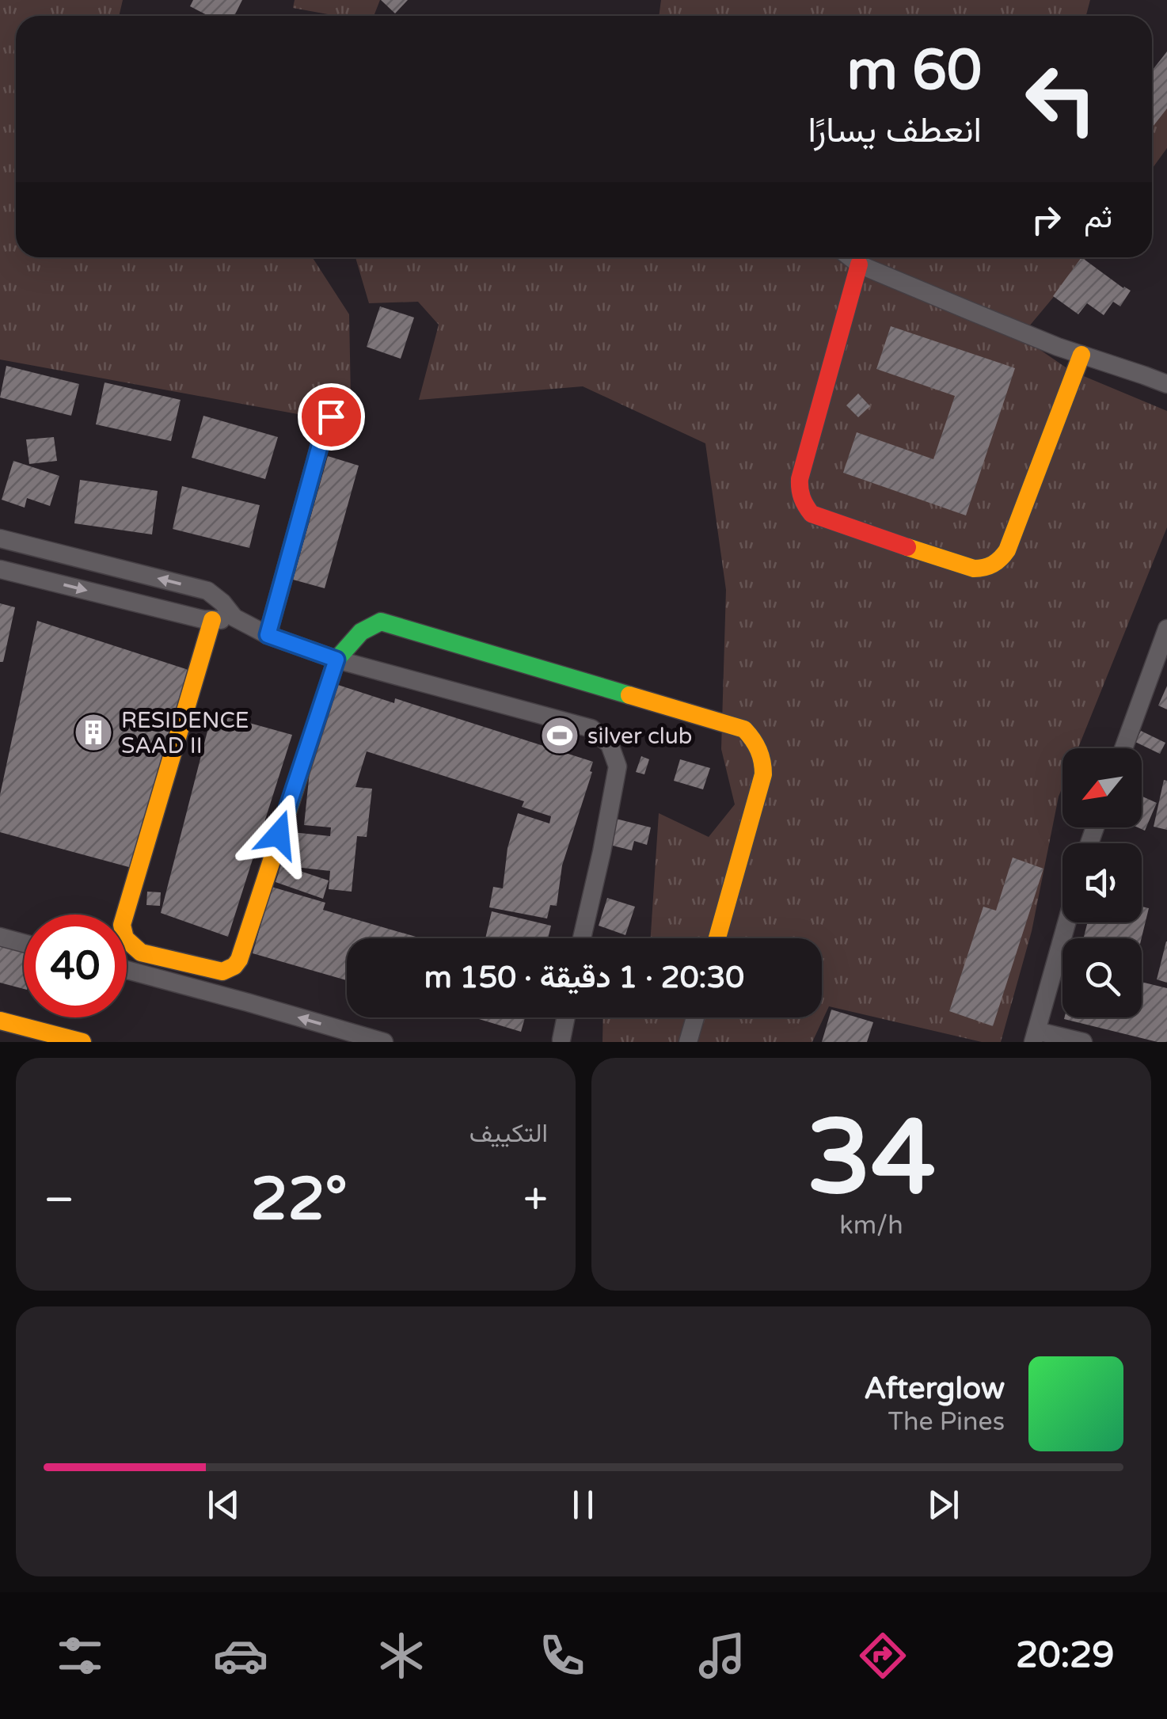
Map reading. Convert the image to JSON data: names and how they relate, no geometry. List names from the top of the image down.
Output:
{
  "places": {
    "building": ["RESIDENCE SAAD II"],
    "sports": ["silver club"]
  },
  "north": "bottom left",
  "page": {
    "turn": ["60 m", "انعطف يسارًا"],
    "then": "ثم",
    "limit": "40",
    "trip": "20:30 · 1 دقيقة · 150 m",
    "tile": [
      ["34", "km/h"],
      "التكييف"
    ],
    "heat": ["−", "22°", "+"],
    "song": ["Afterglow", "The Pines"],
    "tabs": "20:29"
  }
}
